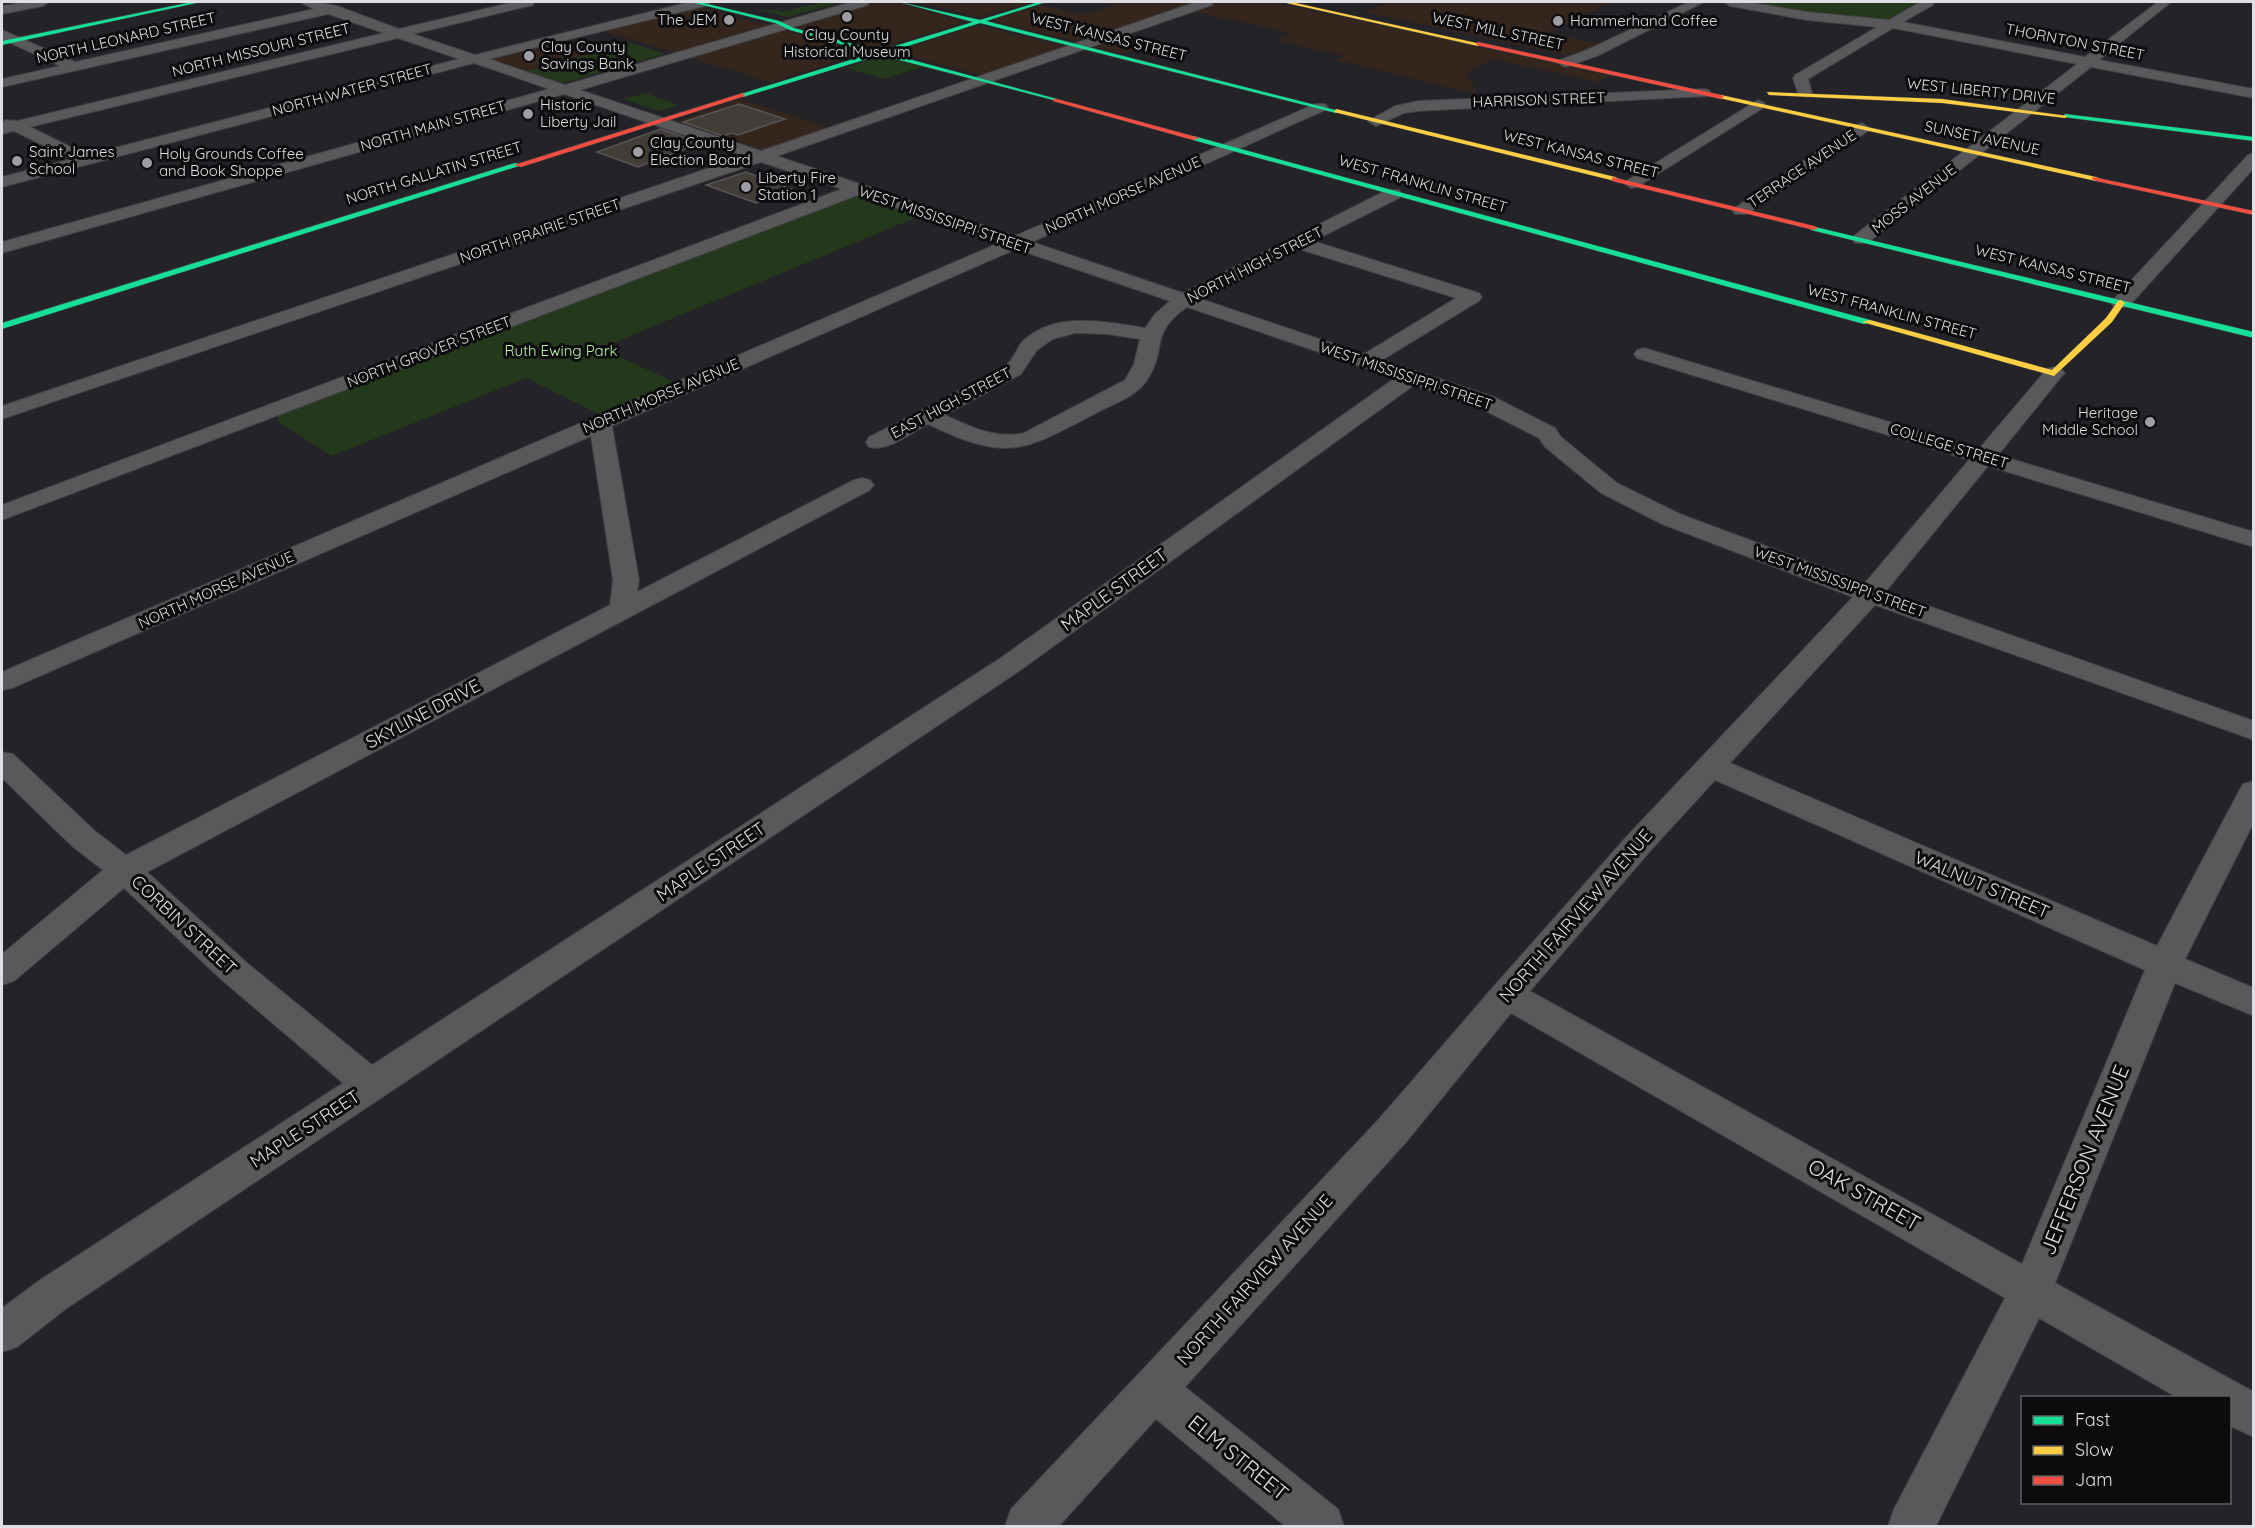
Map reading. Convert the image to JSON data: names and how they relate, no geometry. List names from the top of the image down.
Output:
{
  "streets": {
    "street": [
      "WEST MILL STREET",
      "WEST KANSAS STREET",
      "NORTH LEONARD STREET",
      "THORNTON STREET",
      "NORTH MISSOURI STREET",
      "NORTH WATER STREET",
      "WEST LIBERTY DRIVE",
      "HARRISON STREET",
      "NORTH MAIN STREET",
      "SUNSET AVENUE",
      "TERRACE AVENUE",
      "NORTH GALLATIN STREET",
      "WEST FRANKLIN STREET",
      "NORTH MORSE AVENUE",
      "MOSS AVENUE",
      "WEST MISSISSIPPI STREET",
      "NORTH PRAIRIE STREET",
      "NORTH HIGH STREET",
      "NORTH GROVER STREET",
      "EAST HIGH STREET",
      "COLLEGE STREET",
      "MAPLE STREET",
      "SKYLINE DRIVE",
      "WALNUT STREET",
      "NORTH FAIRVIEW AVENUE",
      "CORBIN STREET",
      "JEFFERSON AVENUE",
      "OAK STREET",
      "ELM STREET"
    ]
  },
  "crossings": [
    ["WEST MILL STREET", "WEST LIBERTY DRIVE"],
    ["WEST MILL STREET", "HARRISON STREET"],
    ["WEST MILL STREET", "SUNSET AVENUE"],
    ["WEST KANSAS STREET", "HARRISON STREET"],
    ["WEST KANSAS STREET", "TERRACE AVENUE"],
    ["WEST KANSAS STREET", "NORTH GALLATIN STREET"],
    ["WEST KANSAS STREET", "NORTH MORSE AVENUE"],
    ["WEST KANSAS STREET", "MOSS AVENUE"],
    ["WEST KANSAS STREET", "NORTH PRAIRIE STREET"],
    ["WEST KANSAS STREET", "NORTH FAIRVIEW AVENUE"],
    ["NORTH LEONARD STREET", "WEST MISSISSIPPI STREET"],
    ["THORNTON STREET", "MOSS AVENUE"],
    ["NORTH MISSOURI STREET", "WEST MISSISSIPPI STREET"],
    ["NORTH WATER STREET", "WEST FRANKLIN STREET"],
    ["NORTH WATER STREET", "WEST MISSISSIPPI STREET"],
    ["WEST LIBERTY DRIVE", "HARRISON STREET"],
    ["WEST LIBERTY DRIVE", "SUNSET AVENUE"],
    ["WEST LIBERTY DRIVE", "MOSS AVENUE"],
    ["HARRISON STREET", "SUNSET AVENUE"],
    ["NORTH MAIN STREET", "WEST FRANKLIN STREET"],
    ["NORTH MAIN STREET", "WEST MISSISSIPPI STREET"],
    ["SUNSET AVENUE", "TERRACE AVENUE"],
    ["SUNSET AVENUE", "MOSS AVENUE"],
    ["NORTH GALLATIN STREET", "WEST FRANKLIN STREET"],
    ["NORTH GALLATIN STREET", "WEST MISSISSIPPI STREET"],
    ["WEST FRANKLIN STREET", "NORTH MORSE AVENUE"],
    ["WEST FRANKLIN STREET", "NORTH PRAIRIE STREET"],
    ["WEST FRANKLIN STREET", "NORTH HIGH STREET"],
    ["WEST FRANKLIN STREET", "NORTH FAIRVIEW AVENUE"],
    ["NORTH MORSE AVENUE", "WEST MISSISSIPPI STREET"],
    ["WEST MISSISSIPPI STREET", "NORTH PRAIRIE STREET"],
    ["WEST MISSISSIPPI STREET", "NORTH HIGH STREET"],
    ["WEST MISSISSIPPI STREET", "NORTH GROVER STREET"],
    ["WEST MISSISSIPPI STREET", "MAPLE STREET"],
    ["WEST MISSISSIPPI STREET", "NORTH FAIRVIEW AVENUE"],
    ["NORTH HIGH STREET", "EAST HIGH STREET"],
    ["COLLEGE STREET", "NORTH FAIRVIEW AVENUE"],
    ["MAPLE STREET", "CORBIN STREET"],
    ["SKYLINE DRIVE", "CORBIN STREET"],
    ["WALNUT STREET", "NORTH FAIRVIEW AVENUE"],
    ["WALNUT STREET", "JEFFERSON AVENUE"],
    ["NORTH FAIRVIEW AVENUE", "OAK STREET"],
    ["NORTH FAIRVIEW AVENUE", "ELM STREET"],
    ["JEFFERSON AVENUE", "OAK STREET"]
  ],
  "parks": ["Ruth Ewing Park"],
  "places": [
    "Clay County Historical Museum",
    "The JEM",
    "Hammerhand Coffee",
    "Clay County Savings Bank",
    "Historic Liberty Jail",
    "Clay County Election Board",
    "Saint James School",
    "Holy Grounds Coffee and Book Shoppe",
    "Liberty Fire Station 1",
    "Heritage Middle School"
  ],
  "legend": ["Fast", "Slow", "Jam"]
}
